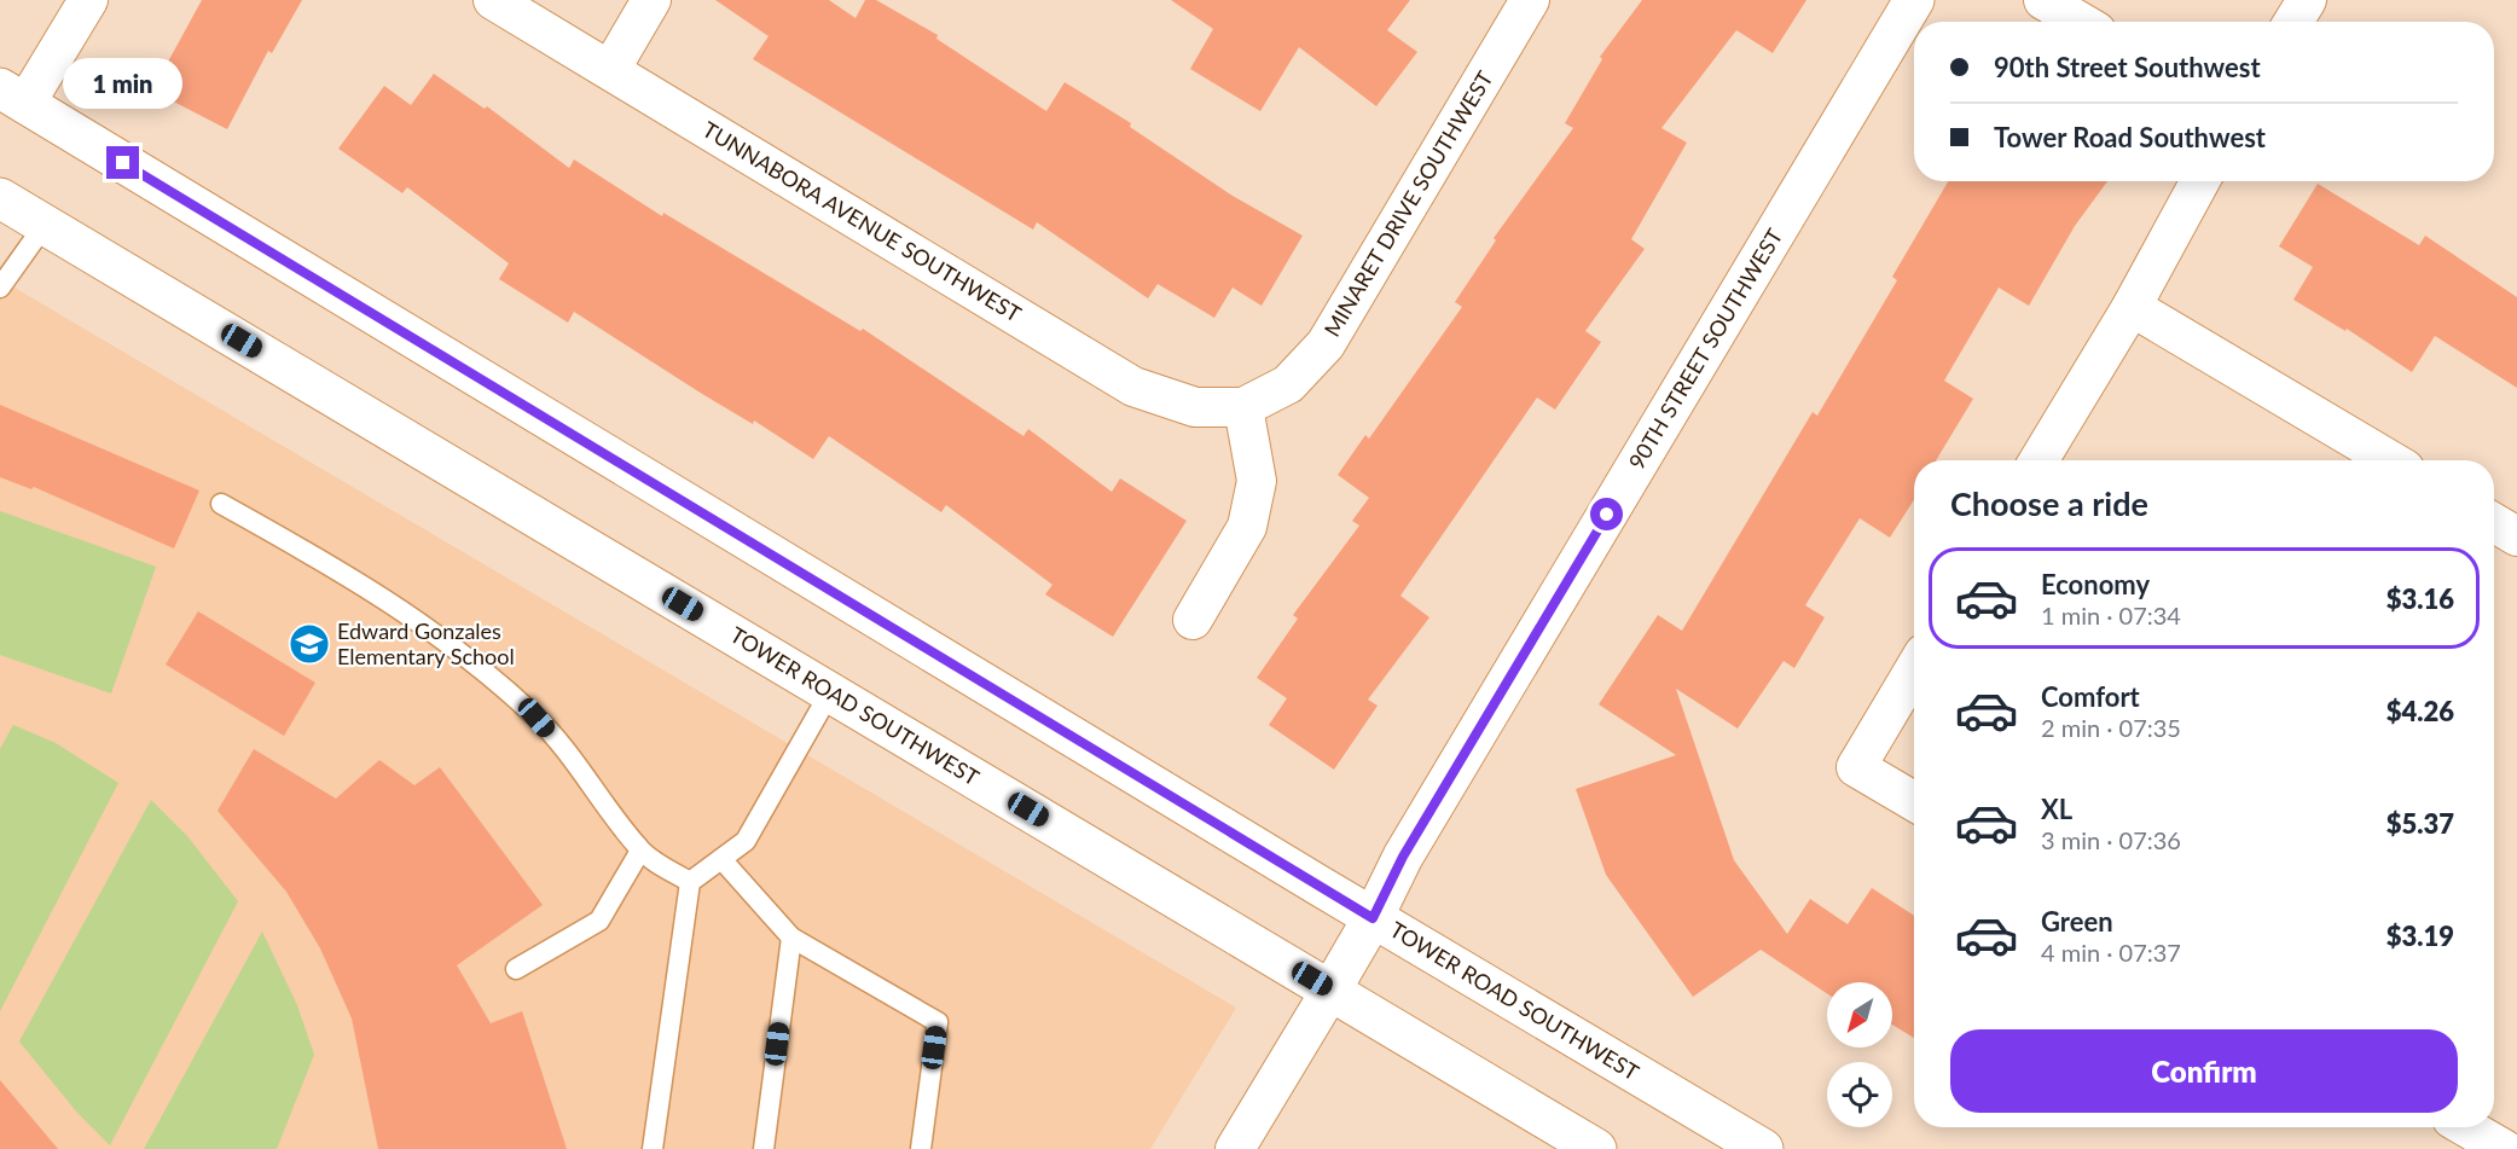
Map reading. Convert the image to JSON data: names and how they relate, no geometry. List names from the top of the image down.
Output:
{
  "streets": {
    "street": [
      "MINARET DRIVE SOUTHWEST",
      "TUNNABORA AVENUE SOUTHWEST",
      "90TH STREET SOUTHWEST",
      "TOWER ROAD SOUTHWEST"
    ]
  },
  "crossings": [
    ["MINARET DRIVE SOUTHWEST", "TUNNABORA AVENUE SOUTHWEST"],
    ["90TH STREET SOUTHWEST", "TOWER ROAD SOUTHWEST"]
  ],
  "places": {
    "school or university": ["Edward Gonzales Elementary School"]
  },
  "north": "bottom left",
  "page": {
    "banner": ["90th Street Southwest", "Tower Road Southwest"],
    "bubble": "1 min",
    "heading": "Choose a ride",
    "list": [
      {
        "name": "Economy",
        "note": "1 min · 07:34",
        "value": "$3.16"
      },
      {
        "name": "Comfort",
        "note": "2 min · 07:35",
        "value": "$4.26"
      },
      {
        "name": "XL",
        "note": "3 min · 07:36",
        "value": "$5.37"
      },
      {
        "name": "Green",
        "note": "4 min · 07:37",
        "value": "$3.19"
      }
    ],
    "buttons": "Confirm"
  }
}
